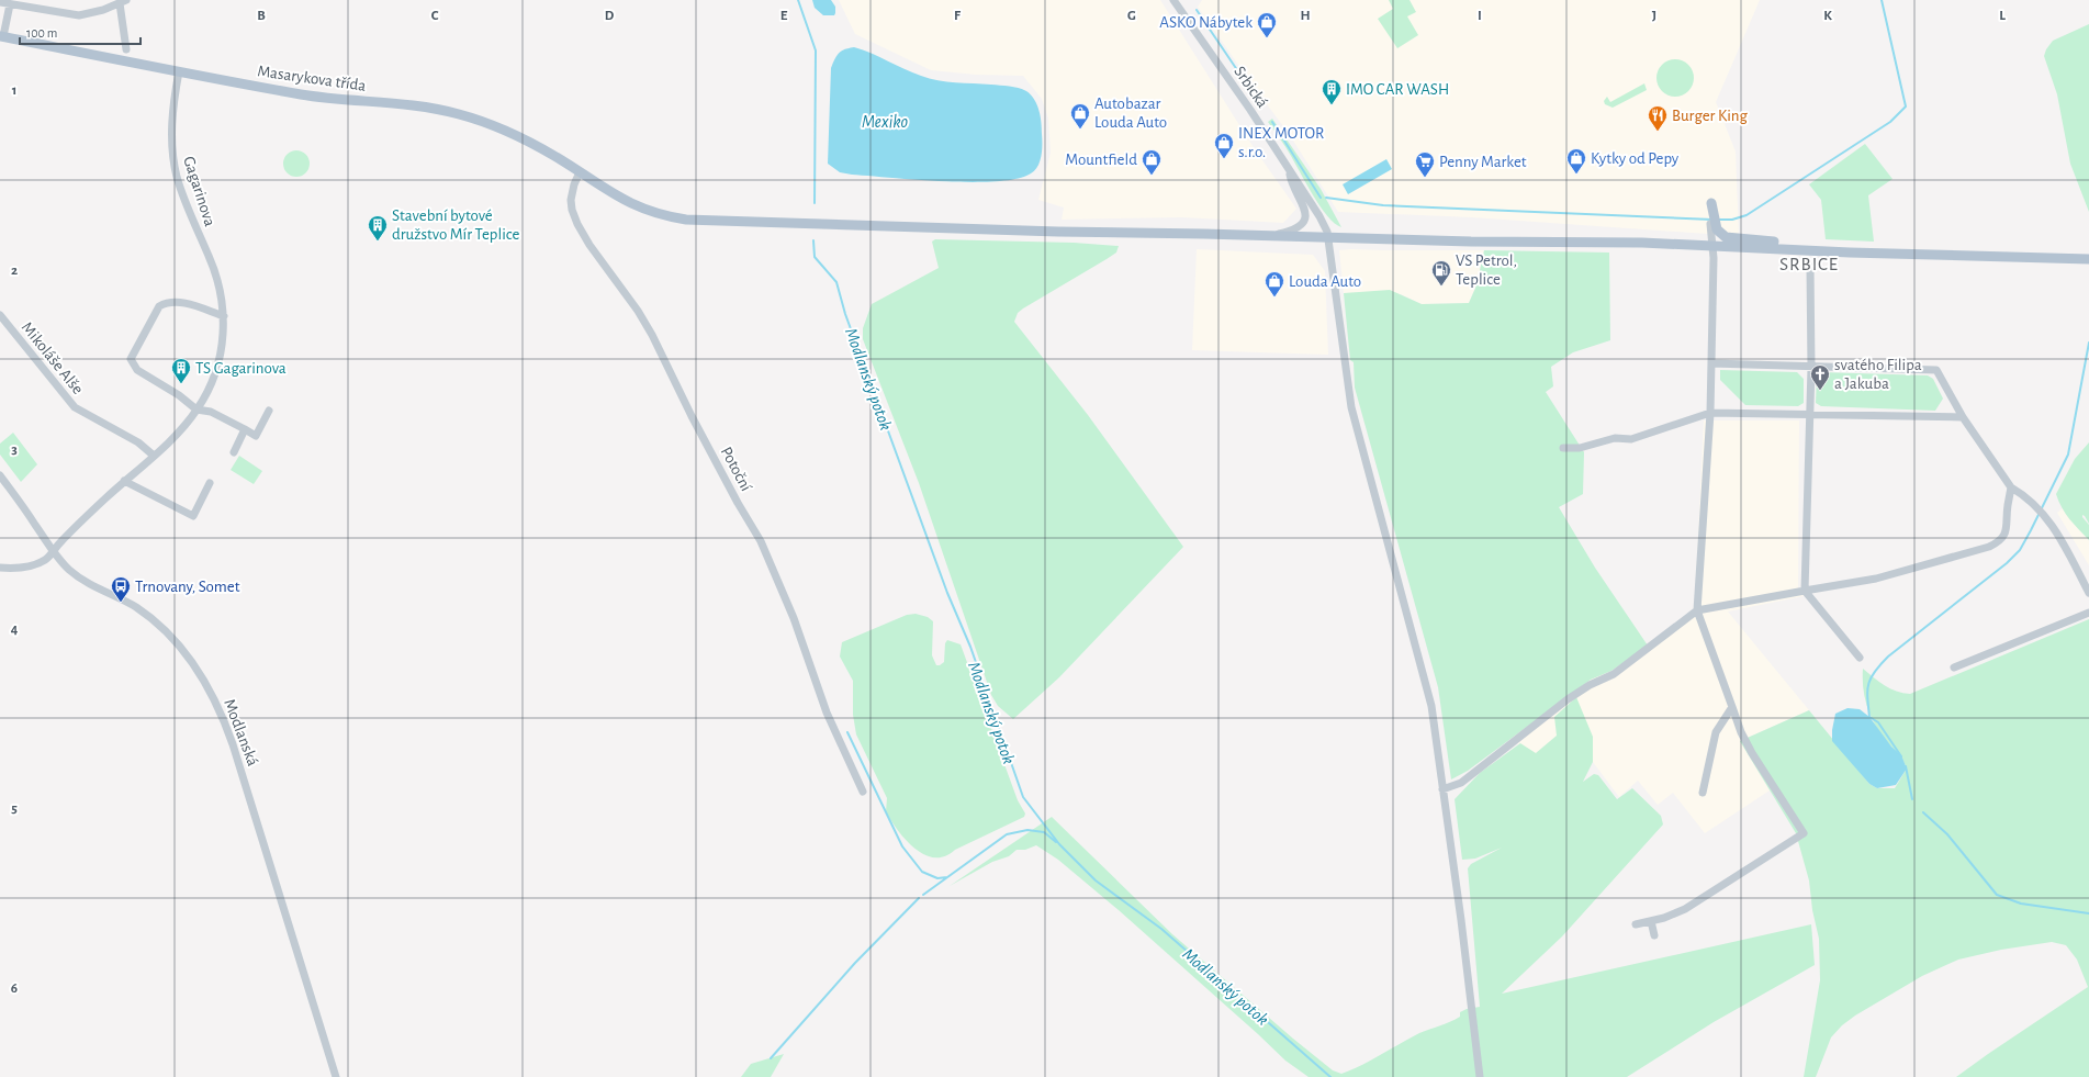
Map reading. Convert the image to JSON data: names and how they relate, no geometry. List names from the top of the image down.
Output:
{
  "streets": {
    "main road": ["Masarykova třída"],
    "street": [
      "Srbická",
      "Gagarinova",
      "Mikoláše Alše",
      "Potoční",
      "Modlanská"
    ]
  },
  "crossings": [
    ["Masarykova třída", "Srbická"],
    ["Masarykova třída", "Gagarinova"],
    ["Masarykova třída", "Potoční"],
    ["Gagarinova", "Mikoláše Alše"],
    ["Gagarinova", "Modlanská"]
  ],
  "districts": ["SRBICE"],
  "water": ["Mexiko", "Modlanský potok"],
  "places": {
    "shop": [
      "ASKO Nábytek",
      "Autobazar Louda Auto",
      "INEX MOTOR s.r.o.",
      "Kytky od Pepy",
      "Mountfield",
      "Louda Auto"
    ],
    "building": ["IMO CAR WASH", "Stavební bytové družstvo Mír Teplice", "TS Gagarinova"],
    "restaurant": ["Burger King"],
    "supermarket": ["Penny Market"],
    "fuel station": ["VS Petrol, Teplice"],
    "church": ["svatého Filipa a Jakuba"],
    "bus stop": ["Trnovany, Somet"]
  },
  "scale_bar": "100 m",
  "grid": {
    "columns": [
      "B",
      "C",
      "D",
      "E",
      "F",
      "G",
      "H",
      "I",
      "J",
      "K",
      "L"
    ],
    "rows": [
      "1",
      "2",
      "3",
      "4",
      "5",
      "6"
    ]
  }
}
